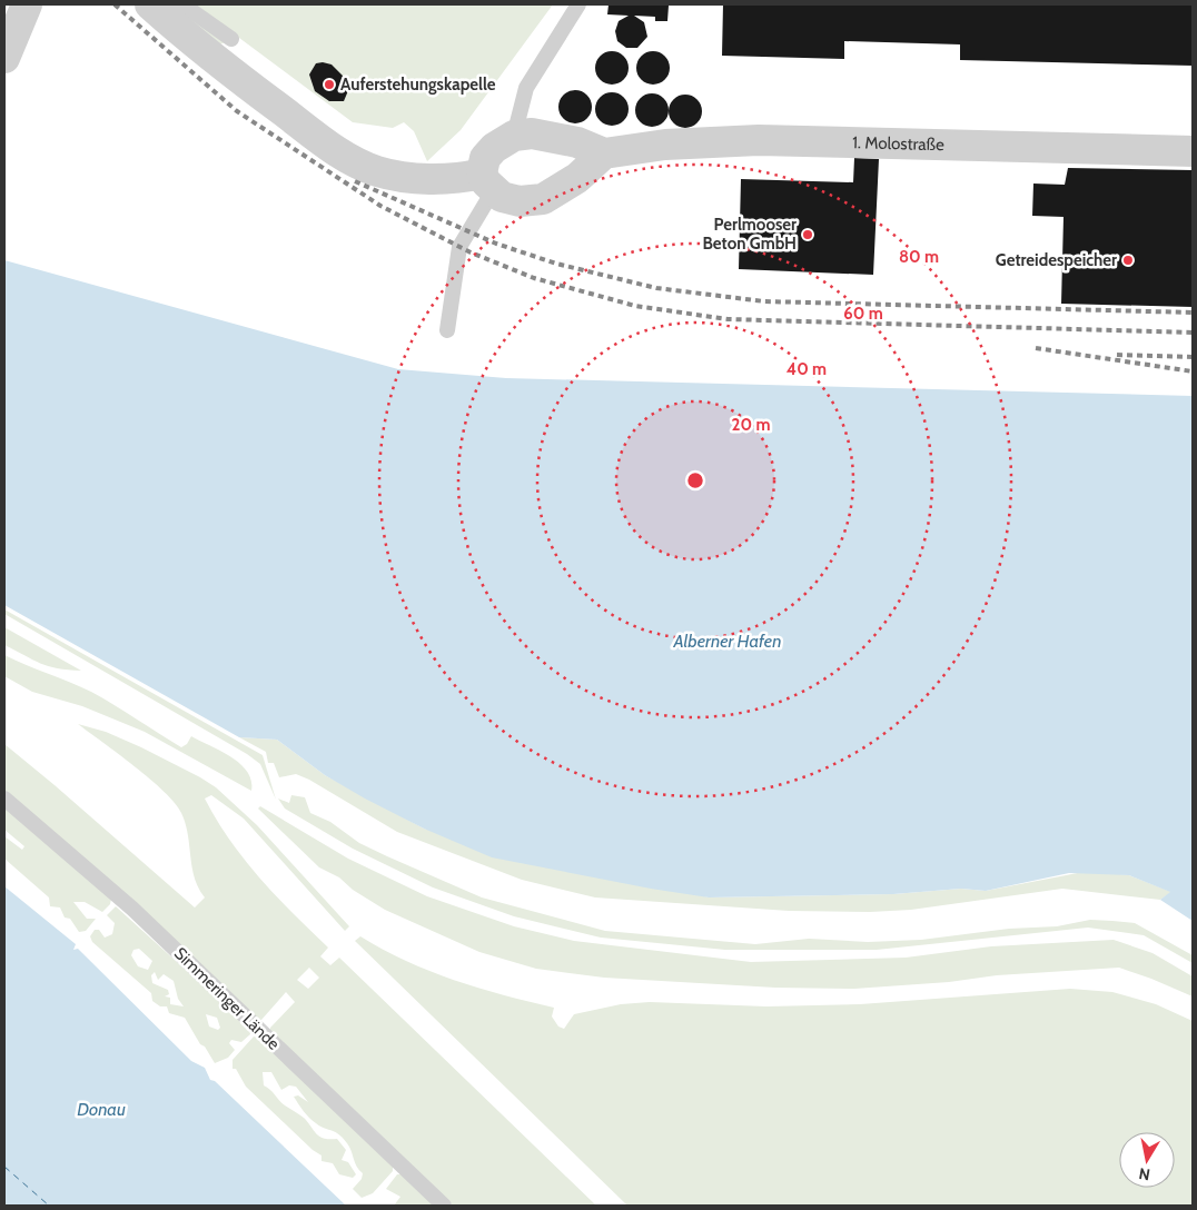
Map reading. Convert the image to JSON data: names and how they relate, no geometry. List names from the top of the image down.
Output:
{
  "streets": {
    "street": ["1. Molostraße"],
    "lane": ["Simmeringer Lände"]
  },
  "water": ["Alberner Hafen", "Donau"],
  "places": ["Auferstehungskapelle", "Perlmooser Beton GmbH", "Getreidespeicher"],
  "north": "bottom",
  "rings": [
    "80 m",
    "60 m",
    "40 m",
    "20 m"
  ]
}
